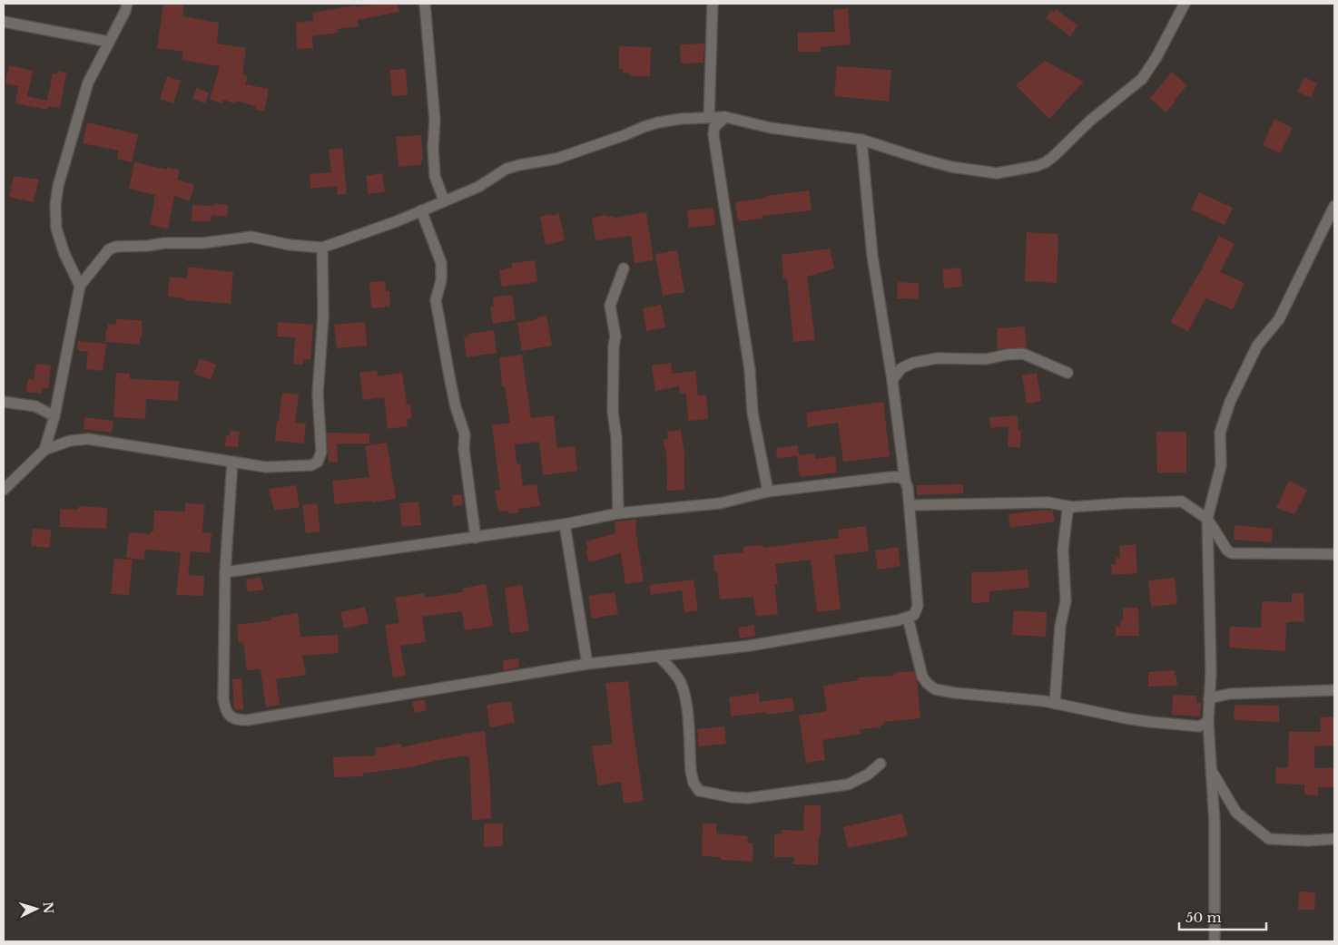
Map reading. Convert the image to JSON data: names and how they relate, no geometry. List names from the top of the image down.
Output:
{
  "scale_bar": "50 m",
  "north": "right"
}
